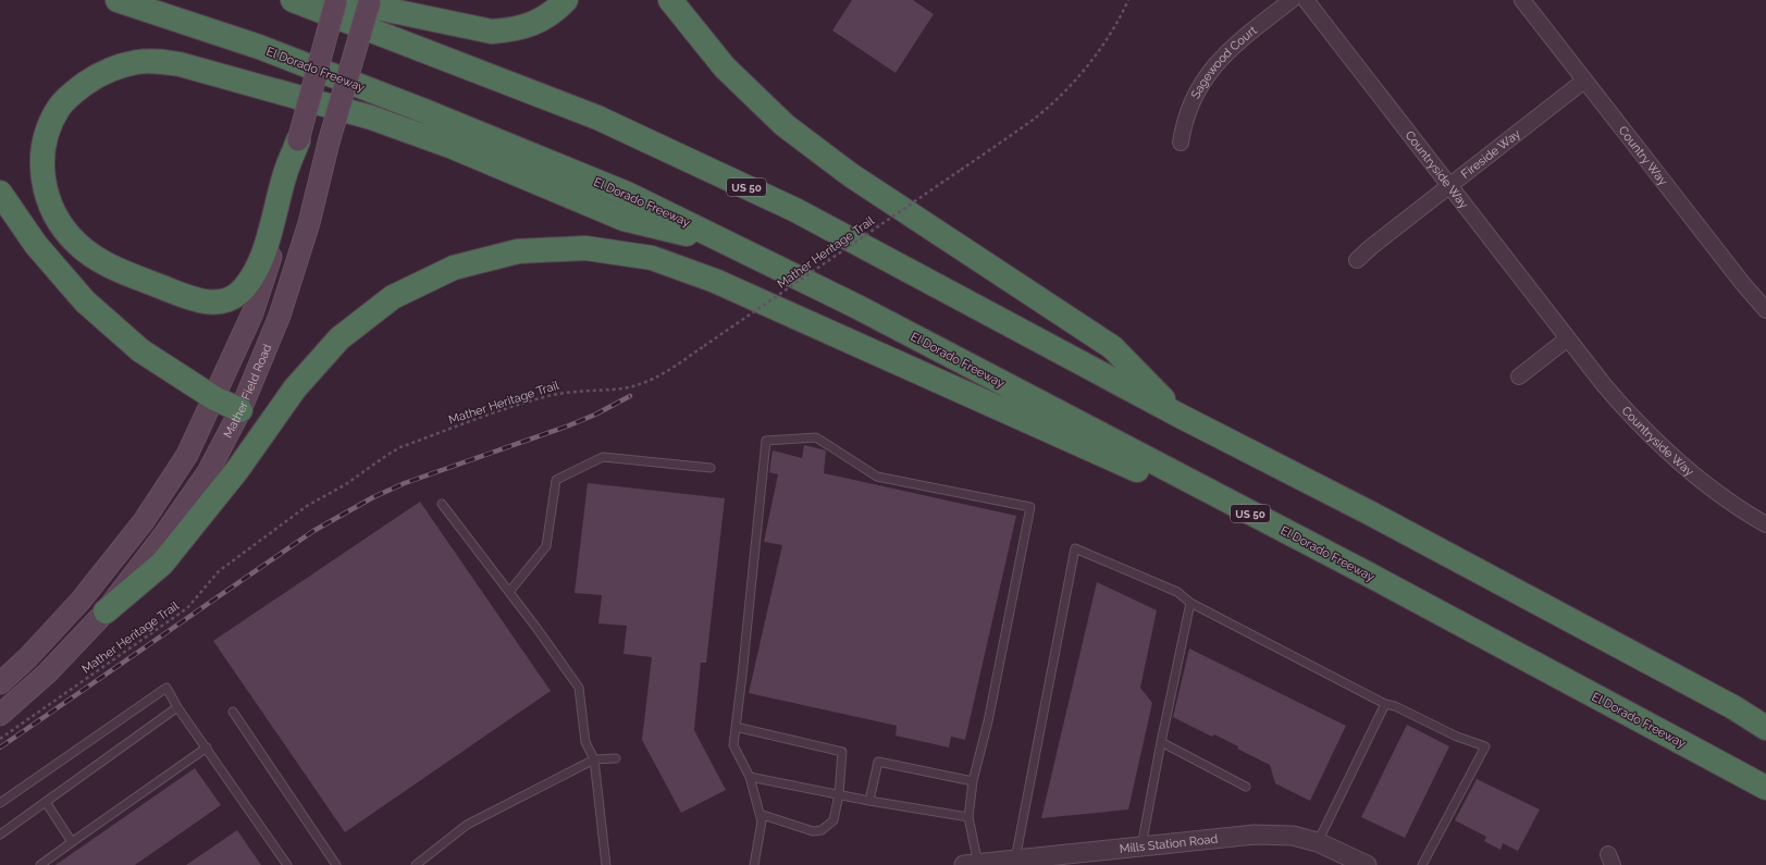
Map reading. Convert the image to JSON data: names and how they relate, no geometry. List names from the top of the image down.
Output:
{
  "streets": {
    "highway": ["El Dorado Freeway", "US 50"],
    "main road": ["Mather Field Road"],
    "street": [
      "Sagewood Court",
      "Fireside Way",
      "Country Way",
      "Countryside Way",
      "Mills Station Road"
    ],
    "path": ["Mather Heritage Trail"]
  },
  "crossings": [
    ["Fireside Way", "Country Way"],
    ["Fireside Way", "Countryside Way"]
  ]
}
